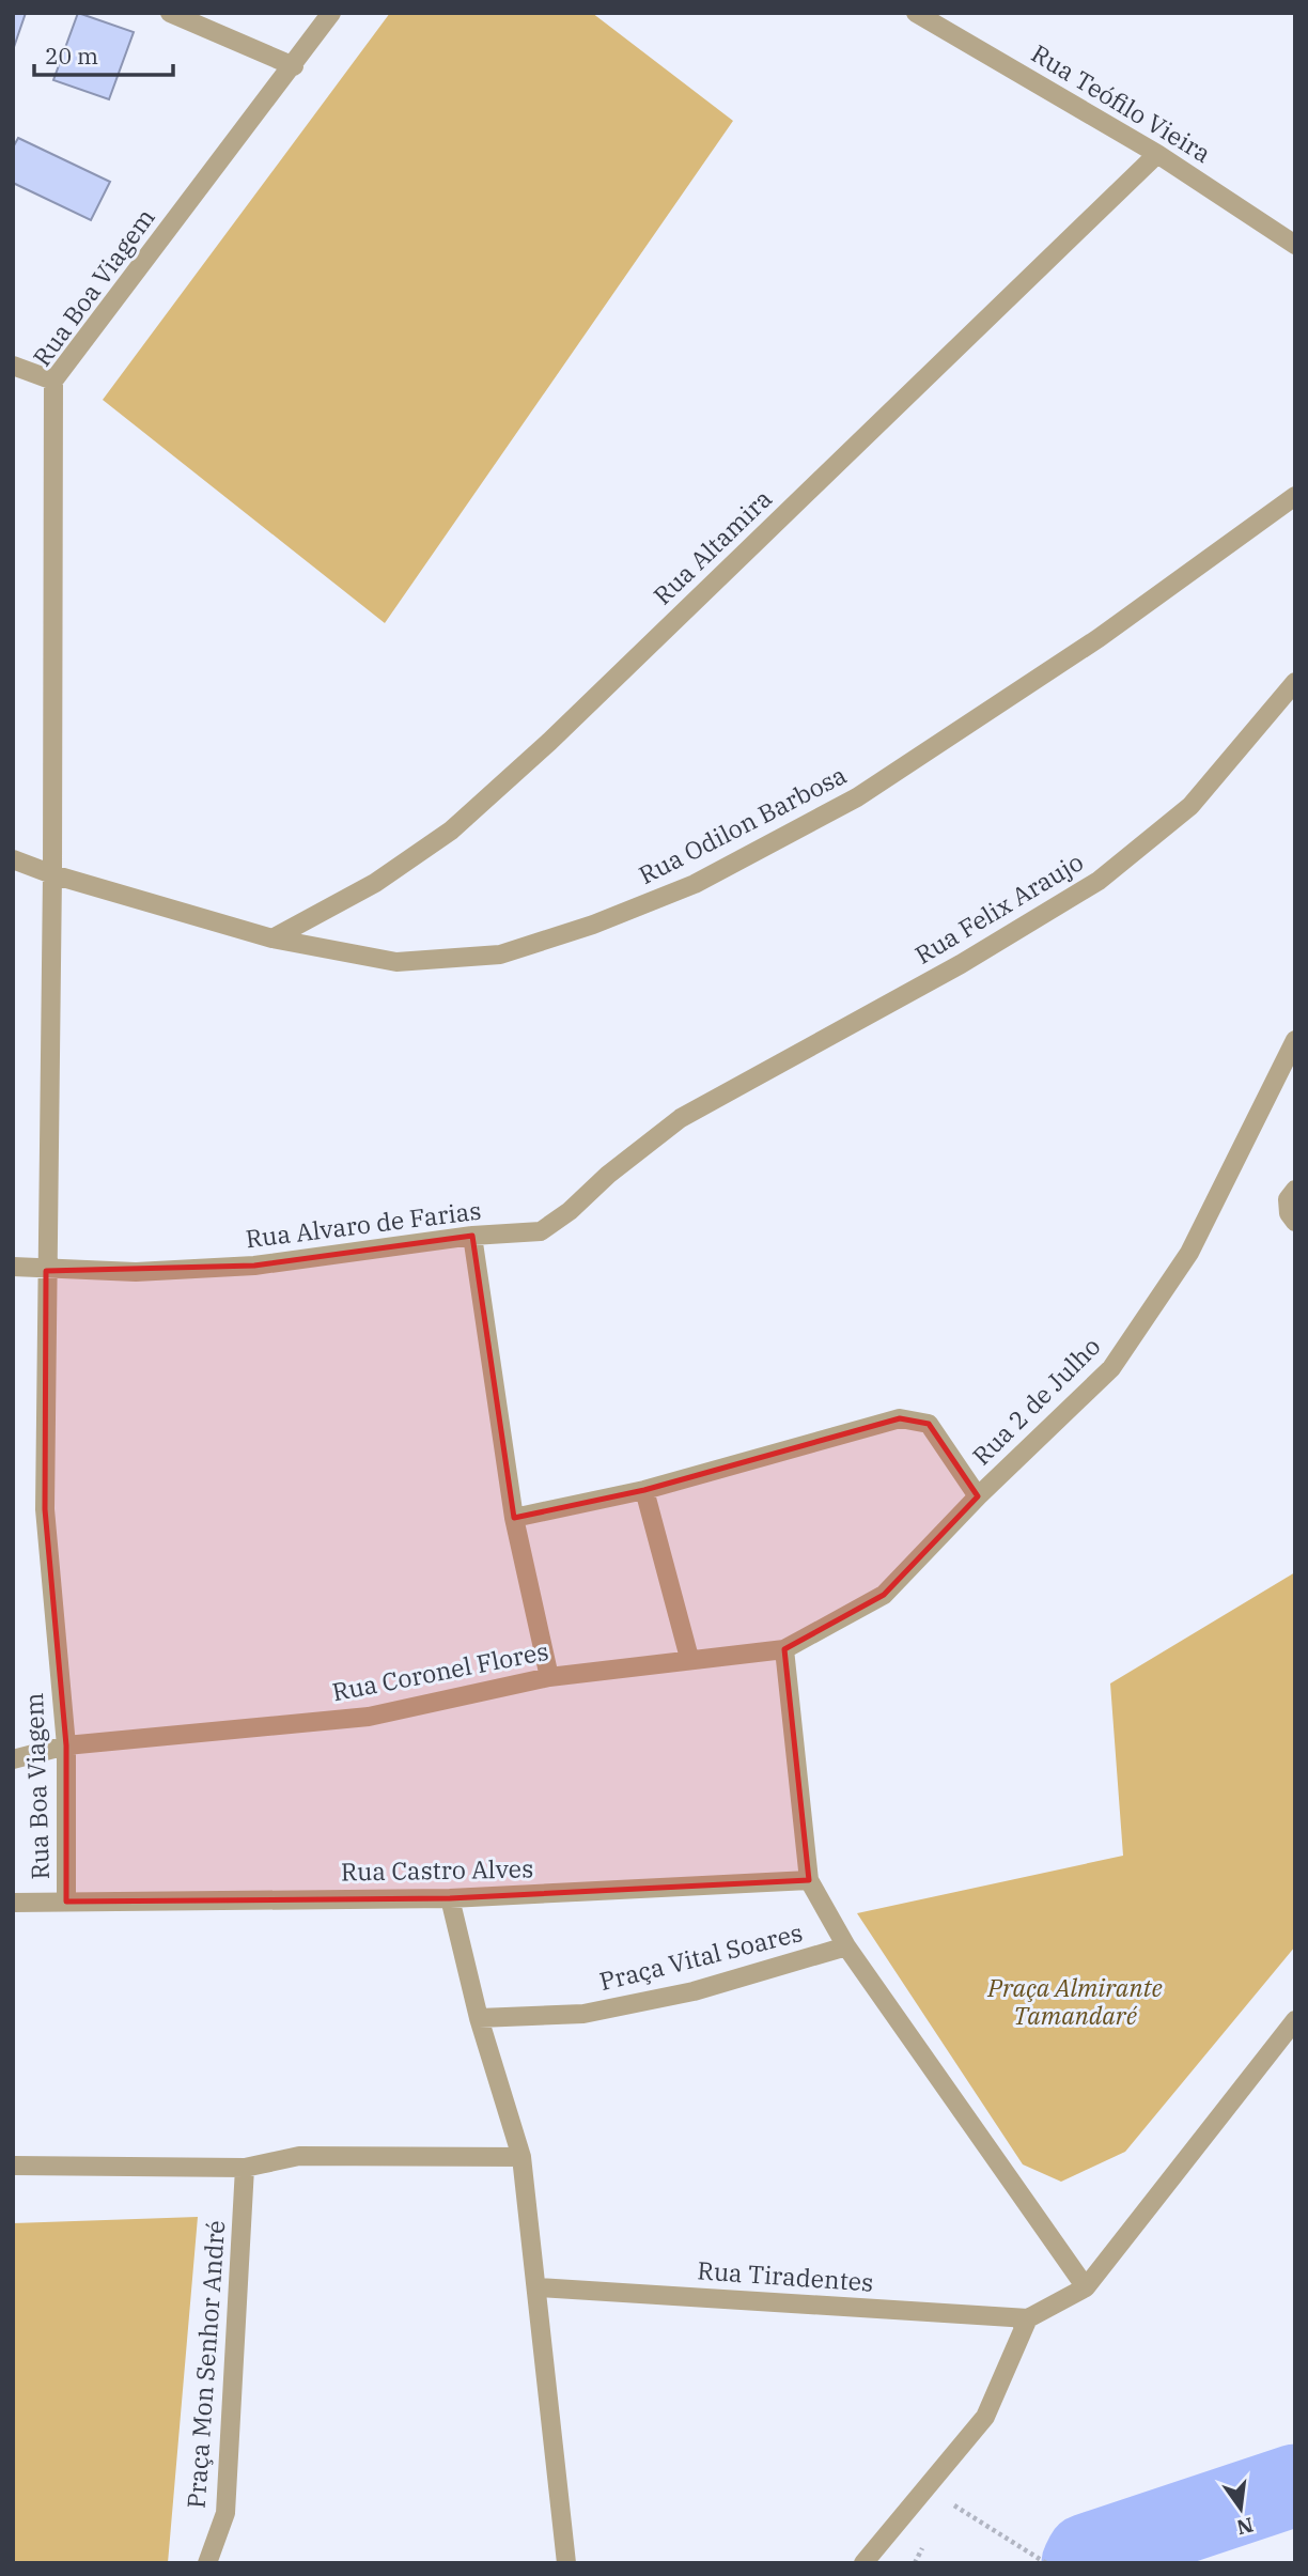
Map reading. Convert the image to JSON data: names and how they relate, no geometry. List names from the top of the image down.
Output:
{
  "streets": {
    "street": [
      "Rua Teófilo Vieira",
      "Rua Boa Viagem",
      "Rua Altamira",
      "Rua Odilon Barbosa",
      "Rua Felix Araujo",
      "Rua Alvaro de Farias",
      "Rua 2 de Julho",
      "Rua Coronel Flores",
      "Rua Castro Alves",
      "Praça Vital Soares",
      "Rua Tiradentes",
      "Praça Mon Senhor André"
    ]
  },
  "crossings": [
    ["Rua Teófilo Vieira", "Rua Altamira"],
    ["Rua Boa Viagem", "Rua Odilon Barbosa"],
    ["Rua Boa Viagem", "Rua Alvaro de Farias"],
    ["Rua Boa Viagem", "Rua Coronel Flores"],
    ["Rua Boa Viagem", "Rua Castro Alves"],
    ["Rua Altamira", "Rua Odilon Barbosa"],
    ["Rua Felix Araujo", "Rua Alvaro de Farias"],
    ["Rua 2 de Julho", "Rua Coronel Flores"]
  ],
  "parks": ["Praça Almirante Tamandaré"],
  "scale_bar": "20 m",
  "north": "bottom"
}
